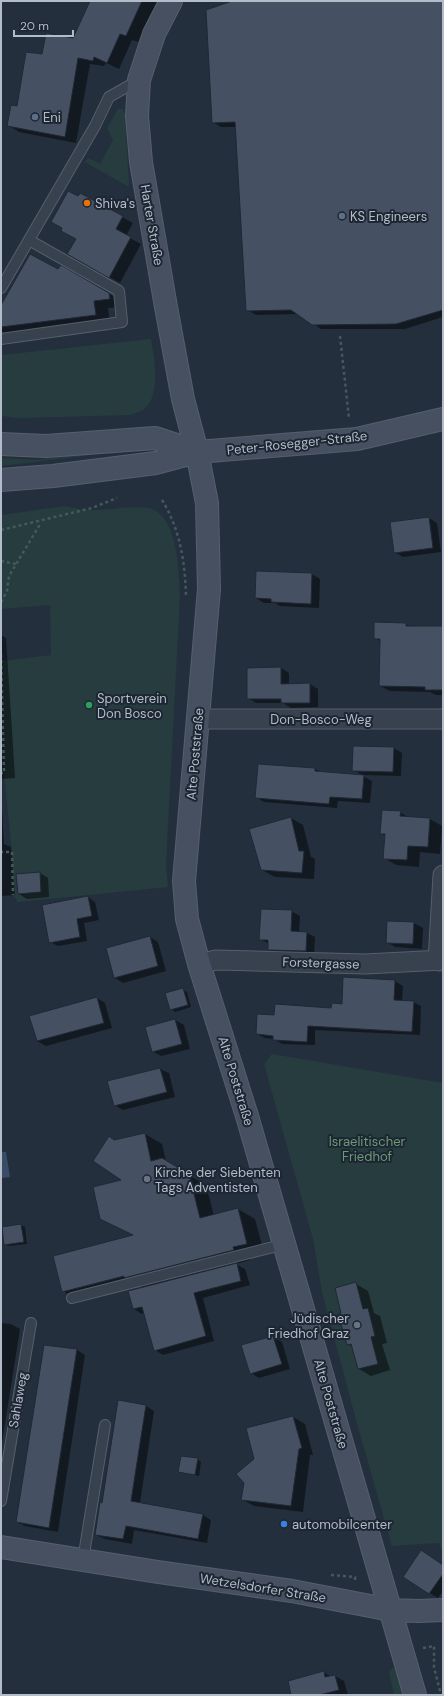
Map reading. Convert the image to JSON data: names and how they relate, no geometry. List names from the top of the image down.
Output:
{
  "streets": {
    "main road": [
      "Harter Straße",
      "Peter-Rosegger-Straße",
      "Alte Poststraße",
      "Wetzelsdorfer Straße"
    ],
    "street": ["Don-Bosco-Weg", "Forstergasse"],
    "lane": ["Sahlaweg"]
  },
  "crossings": [
    ["Harter Straße", "Peter-Rosegger-Straße"],
    ["Harter Straße", "Alte Poststraße"],
    ["Peter-Rosegger-Straße", "Alte Poststraße"],
    ["Don-Bosco-Weg", "Alte Poststraße"],
    ["Alte Poststraße", "Forstergasse"],
    ["Alte Poststraße", "Wetzelsdorfer Straße"]
  ],
  "parks": ["Israelitischer Friedhof"],
  "places": [
    "Eni",
    "Shiva's",
    "KS Engineers",
    "Sportverein Don Bosco",
    "Kirche der Siebenten Tags Adventisten",
    "Jüdischer Friedhof Graz",
    "automobilcenter"
  ],
  "scale_bar": "20 m"
}
